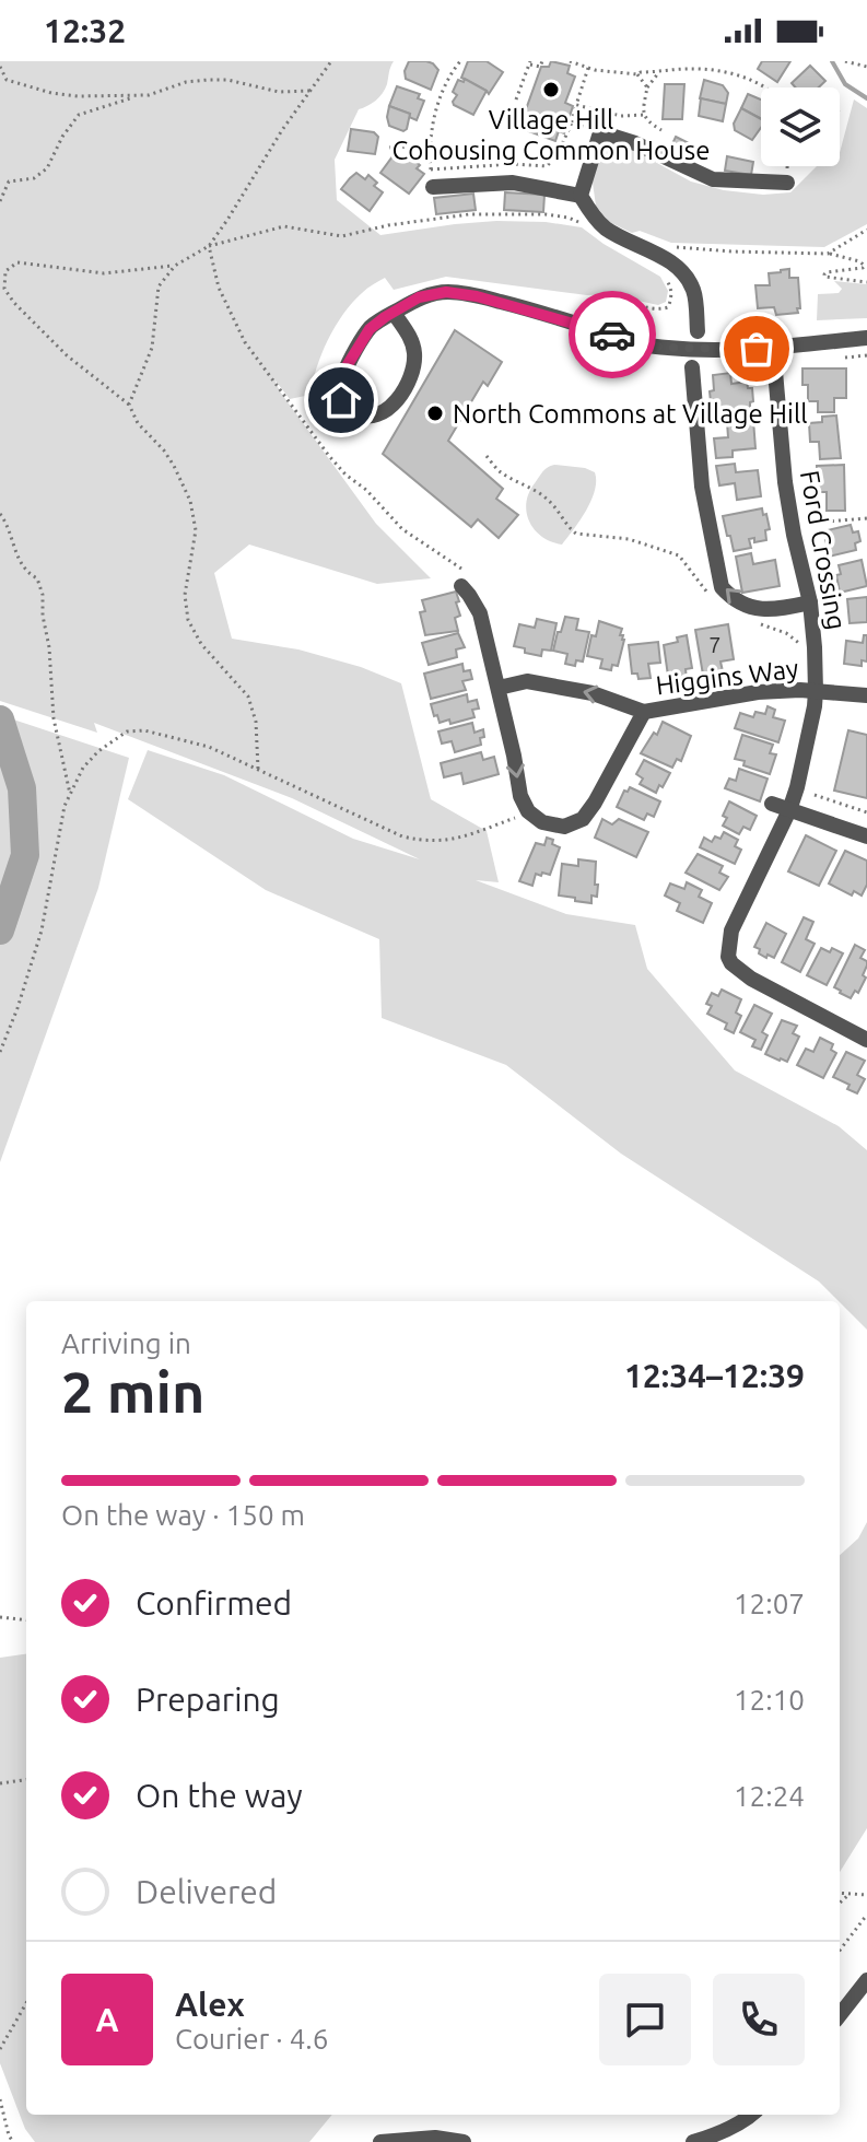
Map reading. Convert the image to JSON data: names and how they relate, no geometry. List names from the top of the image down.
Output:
{
  "streets": {
    "street": ["Ford Crossing", "Higgins Way"]
  },
  "crossings": [
    ["Ford Crossing", "Higgins Way"]
  ],
  "places": ["Village Hill Cohousing Common House", "North Commons at Village Hill"],
  "house_numbers": ["7"],
  "page": {
    "status": "12:32",
    "heading": ["2 min", "Arriving in", "12:34–12:39"],
    "panel": ["Alex", "Courier · 4.6"],
    "bar": "On the way · 150 m",
    "list": [
      ["Confirmed", "12:07"],
      ["Preparing", "12:10"],
      ["On the way", "12:24"],
      "Delivered"
    ],
    "round": "A"
  }
}
